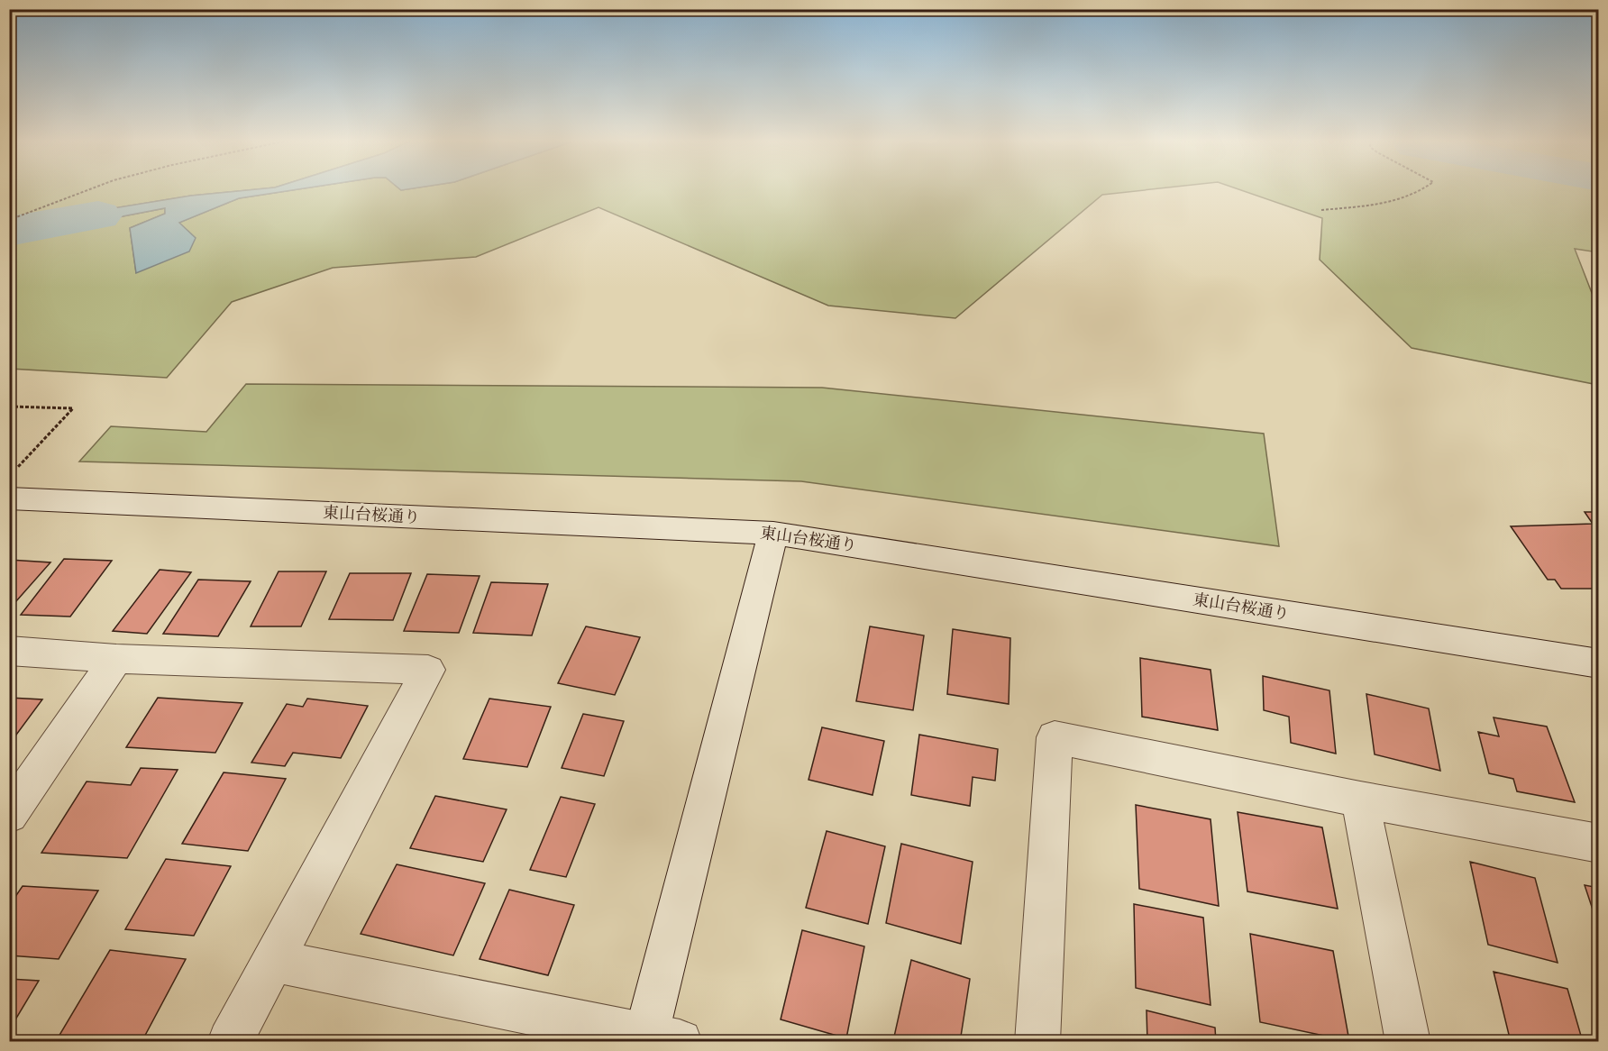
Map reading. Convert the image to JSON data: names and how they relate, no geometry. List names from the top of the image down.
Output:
{
  "streets": {
    "street": ["東山台桜通り"]
  }
}
